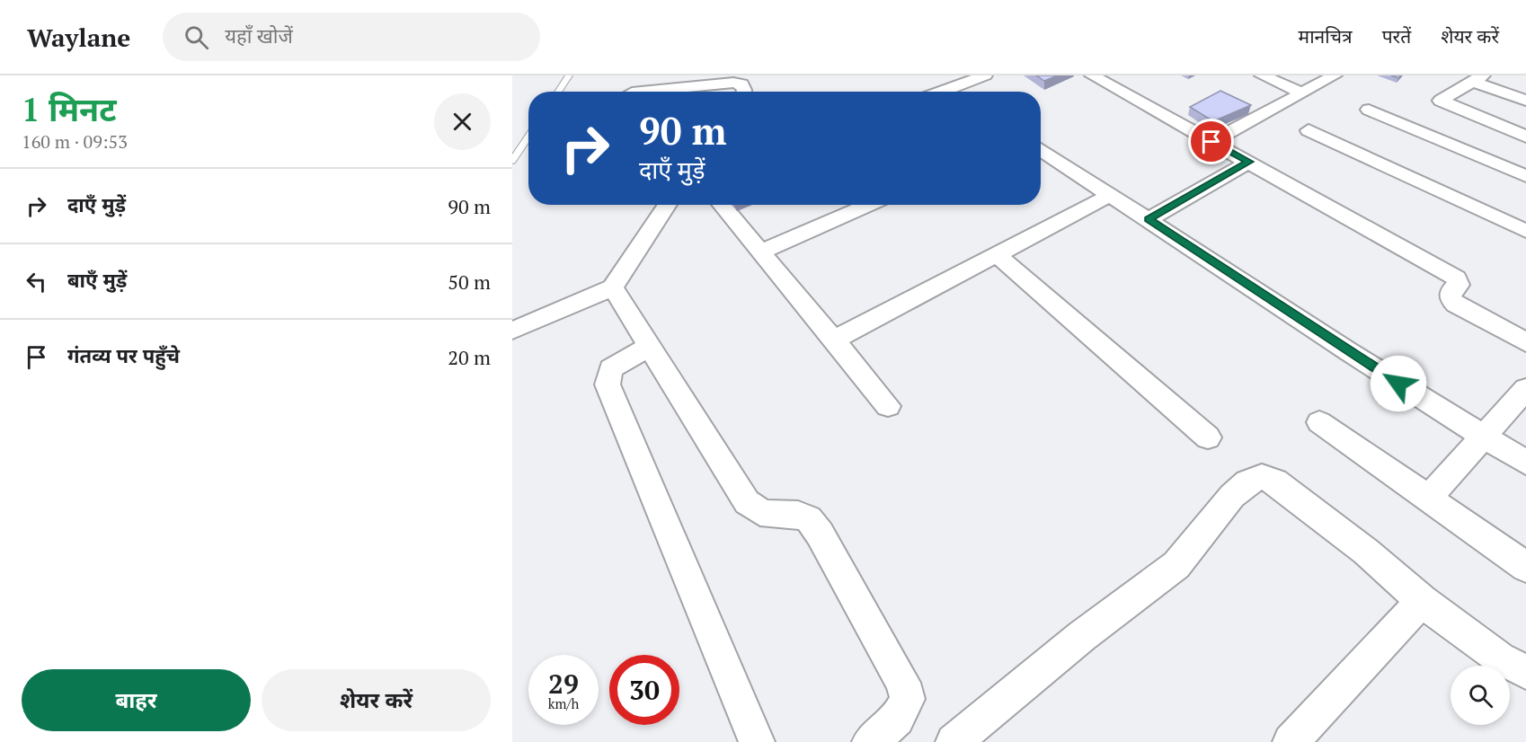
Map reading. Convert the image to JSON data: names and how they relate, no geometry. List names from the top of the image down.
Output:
{
  "page": {
    "header": "Waylane",
    "search": "यहाँ खोजें",
    "nav": ["मानचित्र", "परतें", "शेयर करें"],
    "heading": ["1 मिनट", "160 m · 09:53"],
    "turn": ["90 m", "दाएँ मुड़ें"],
    "list": [
      {
        "name": "दाएँ मुड़ें",
        "value": "90 m"
      },
      {
        "name": "बाएँ मुड़ें",
        "value": "50 m"
      },
      {
        "name": "गंतव्य पर पहुँचे",
        "value": "20 m"
      }
    ],
    "speed": "29 km/h",
    "limit": "30",
    "buttons": ["बाहर", "शेयर करें"]
  }
}
